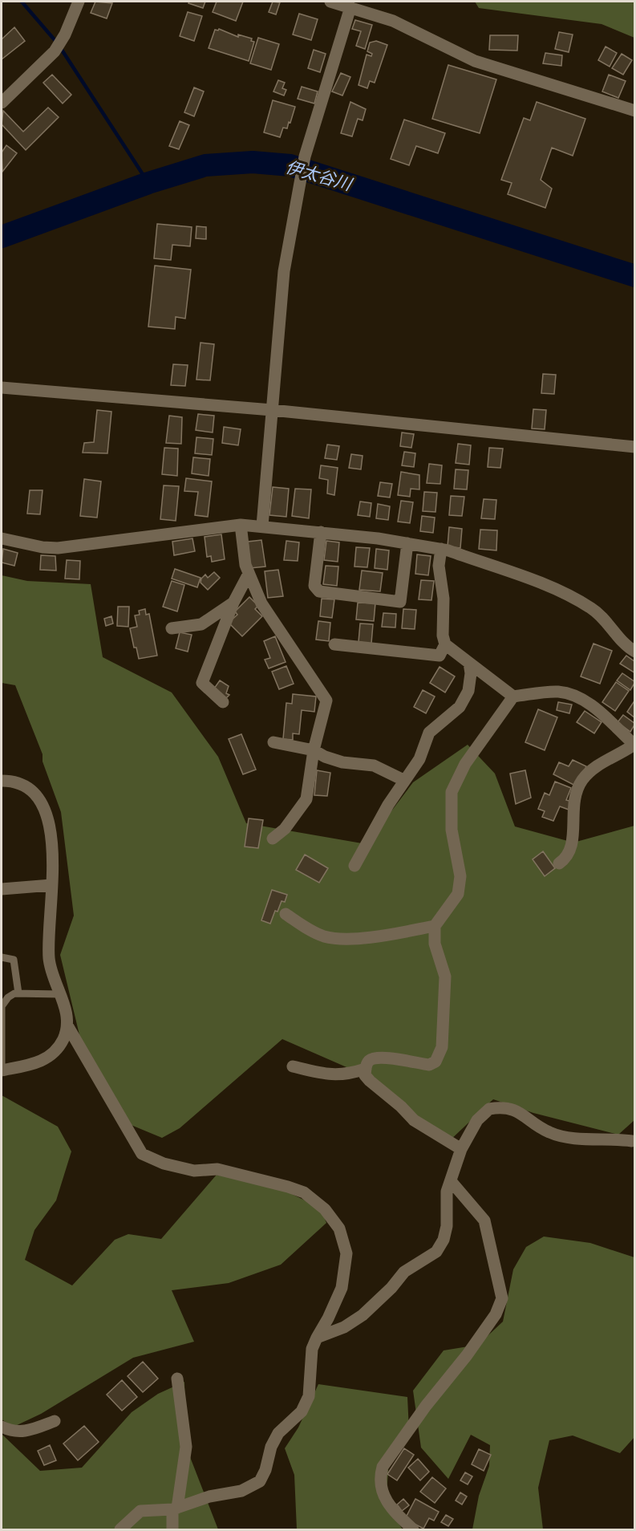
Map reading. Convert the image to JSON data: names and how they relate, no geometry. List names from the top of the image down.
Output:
{
  "water": ["伊太谷川"]
}
